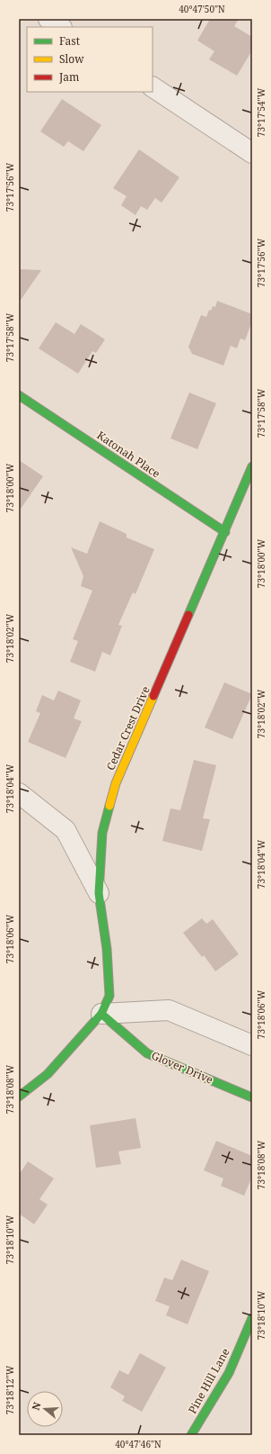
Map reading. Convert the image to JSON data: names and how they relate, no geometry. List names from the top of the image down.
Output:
{
  "streets": {
    "street": [
      "Katonah Place",
      "Cedar Crest Drive",
      "Glover Drive",
      "Pine Hill Lane"
    ]
  },
  "crossings": [
    ["Katonah Place", "Cedar Crest Drive"],
    ["Cedar Crest Drive", "Glover Drive"]
  ],
  "legend": ["Fast", "Slow", "Jam"],
  "north": "left",
  "coordinates": [
    "40°47'50\"N",
    "73°17'54\"W",
    "73°17'56\"W",
    "73°17'58\"W",
    "73°18'00\"W",
    "73°18'02\"W",
    "73°18'04\"W",
    "73°18'06\"W",
    "73°18'08\"W",
    "73°18'10\"W",
    "73°18'12\"W",
    "40°47'46\"N"
  ]
}
